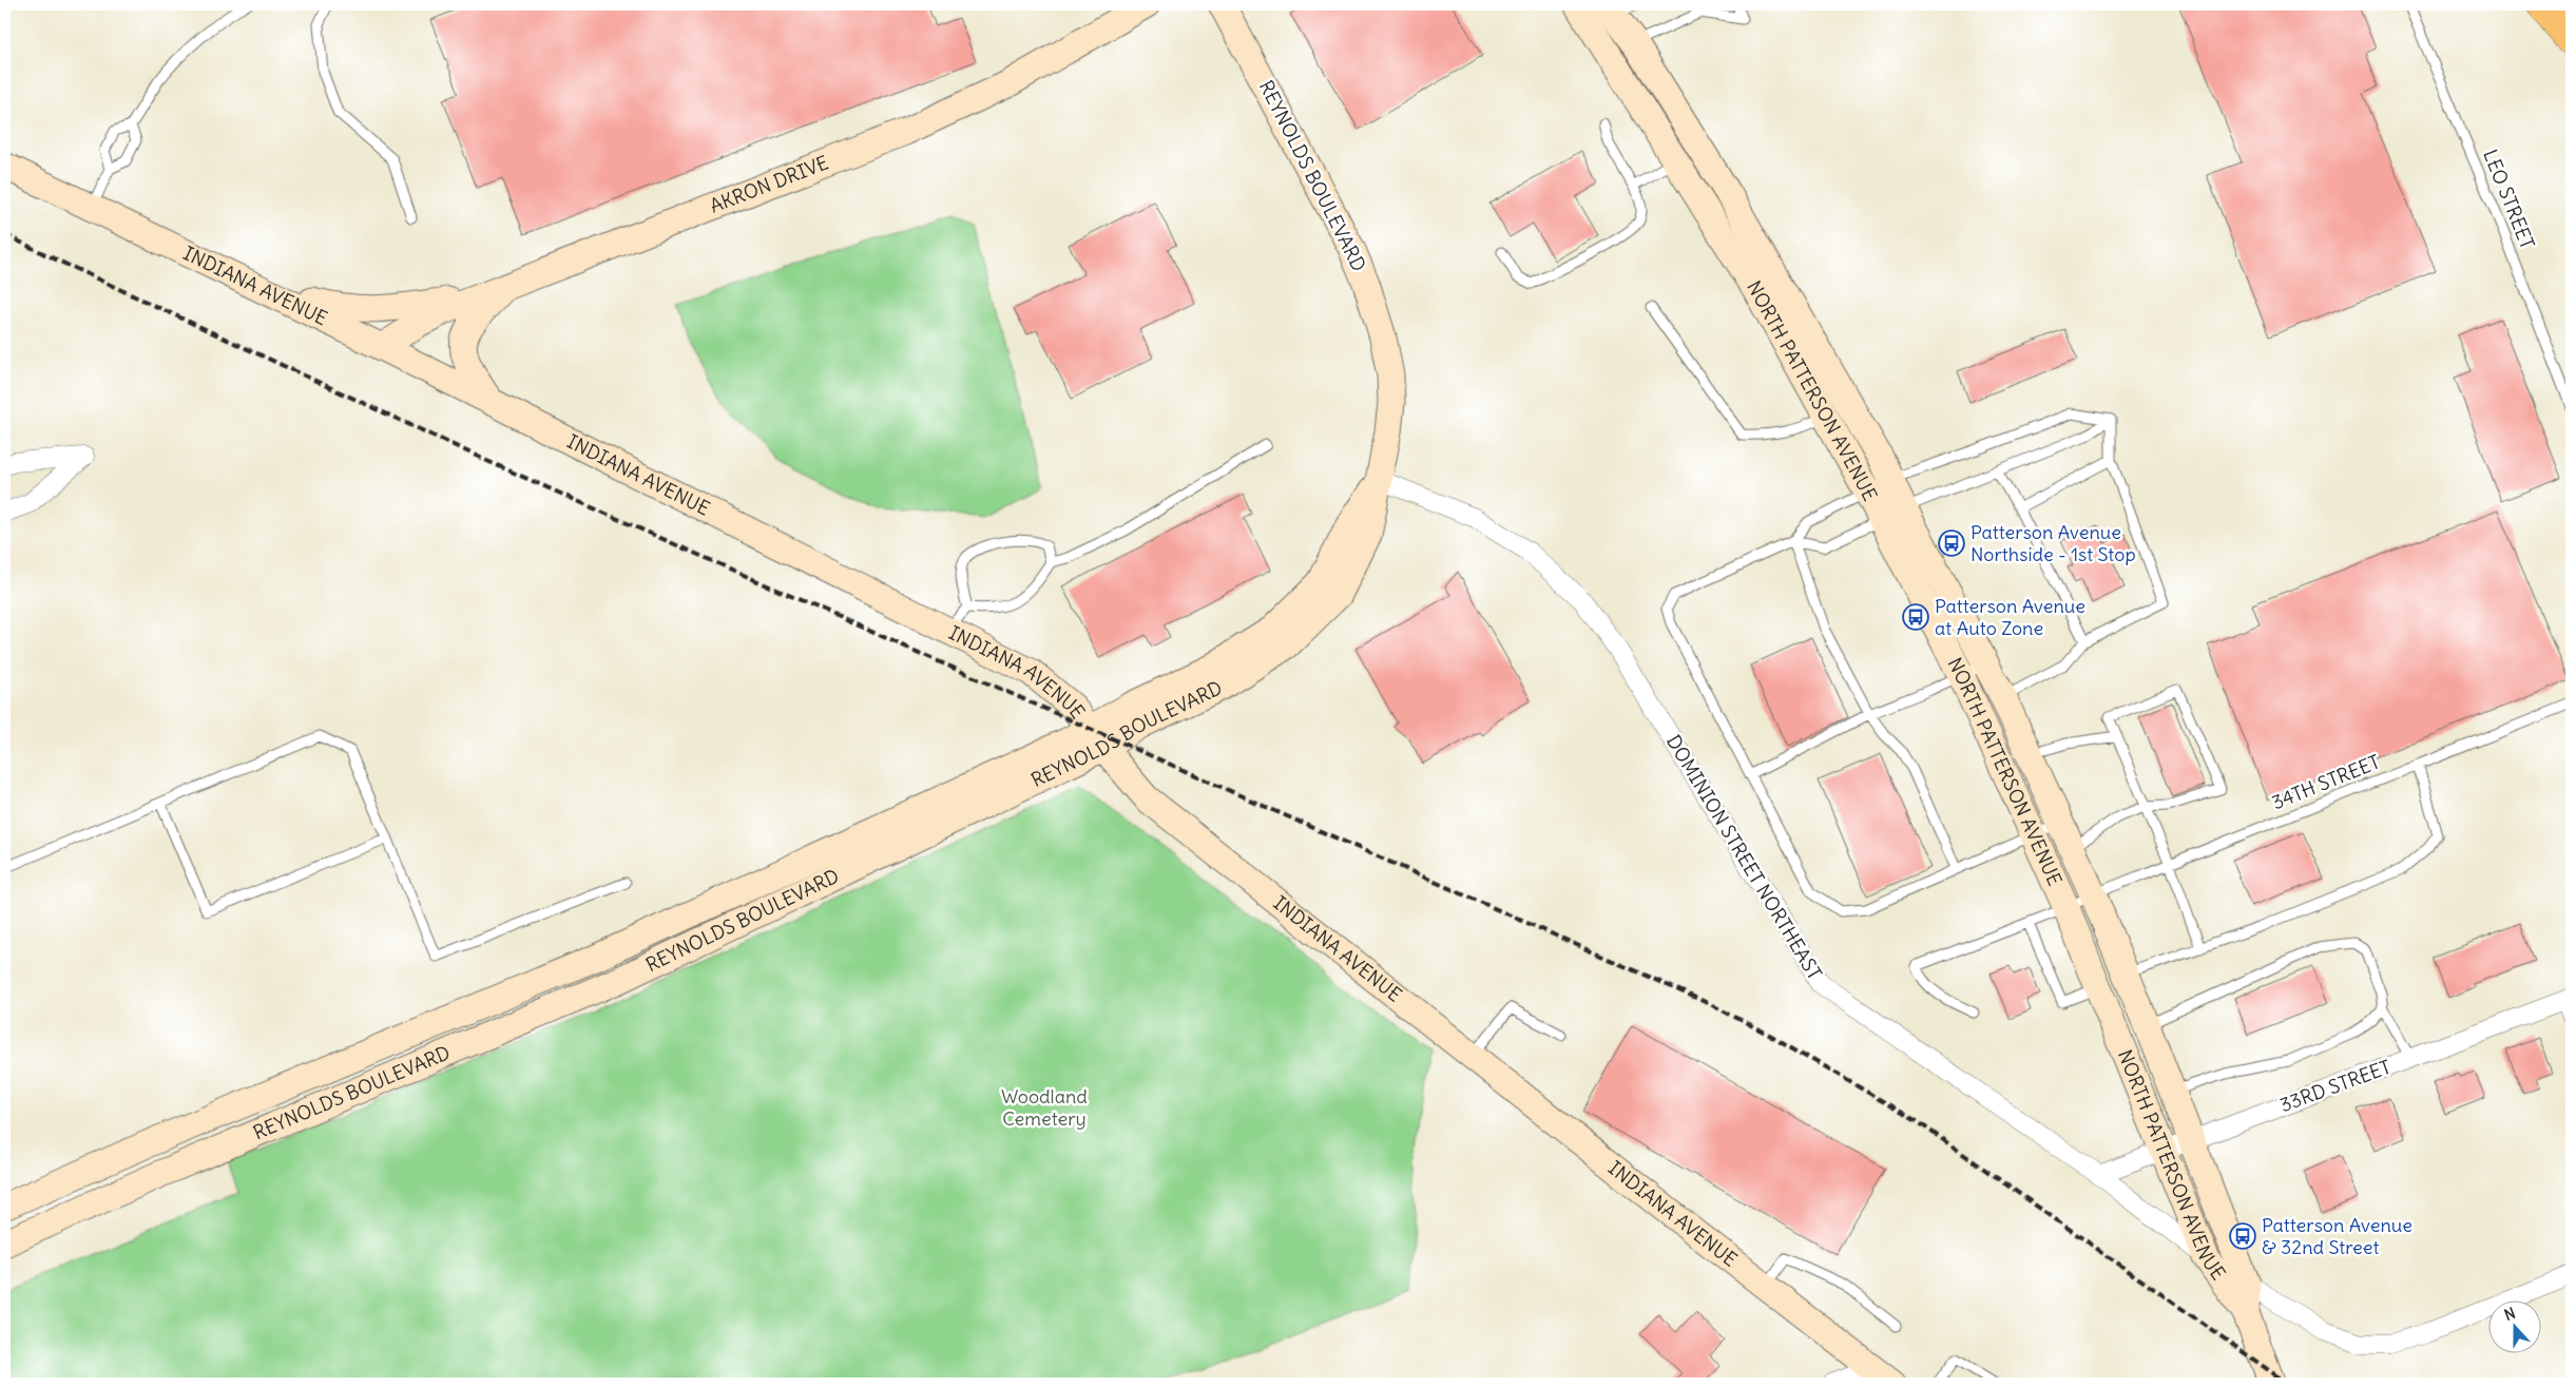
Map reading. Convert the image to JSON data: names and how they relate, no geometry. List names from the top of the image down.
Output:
{
  "streets": {
    "main road": [
      "REYNOLDS BOULEVARD",
      "AKRON DRIVE",
      "INDIANA AVENUE",
      "NORTH PATTERSON AVENUE"
    ],
    "street": ["DOMINION STREET NORTHEAST", "33RD STREET"],
    "lane": ["LEO STREET", "34TH STREET"]
  },
  "crossings": [
    ["REYNOLDS BOULEVARD", "INDIANA AVENUE"],
    ["REYNOLDS BOULEVARD", "DOMINION STREET NORTHEAST"],
    ["AKRON DRIVE", "INDIANA AVENUE"],
    ["NORTH PATTERSON AVENUE", "34TH STREET"],
    ["NORTH PATTERSON AVENUE", "DOMINION STREET NORTHEAST"],
    ["NORTH PATTERSON AVENUE", "33RD STREET"],
    ["DOMINION STREET NORTHEAST", "33RD STREET"]
  ],
  "parks": ["Woodland Cemetery"],
  "places": {
    "bus stop": ["Patterson Avenue Northside - 1st Stop", "Patterson Avenue at Auto Zone", "Patterson Avenue & 32nd Street"]
  },
  "north": "top"
}
